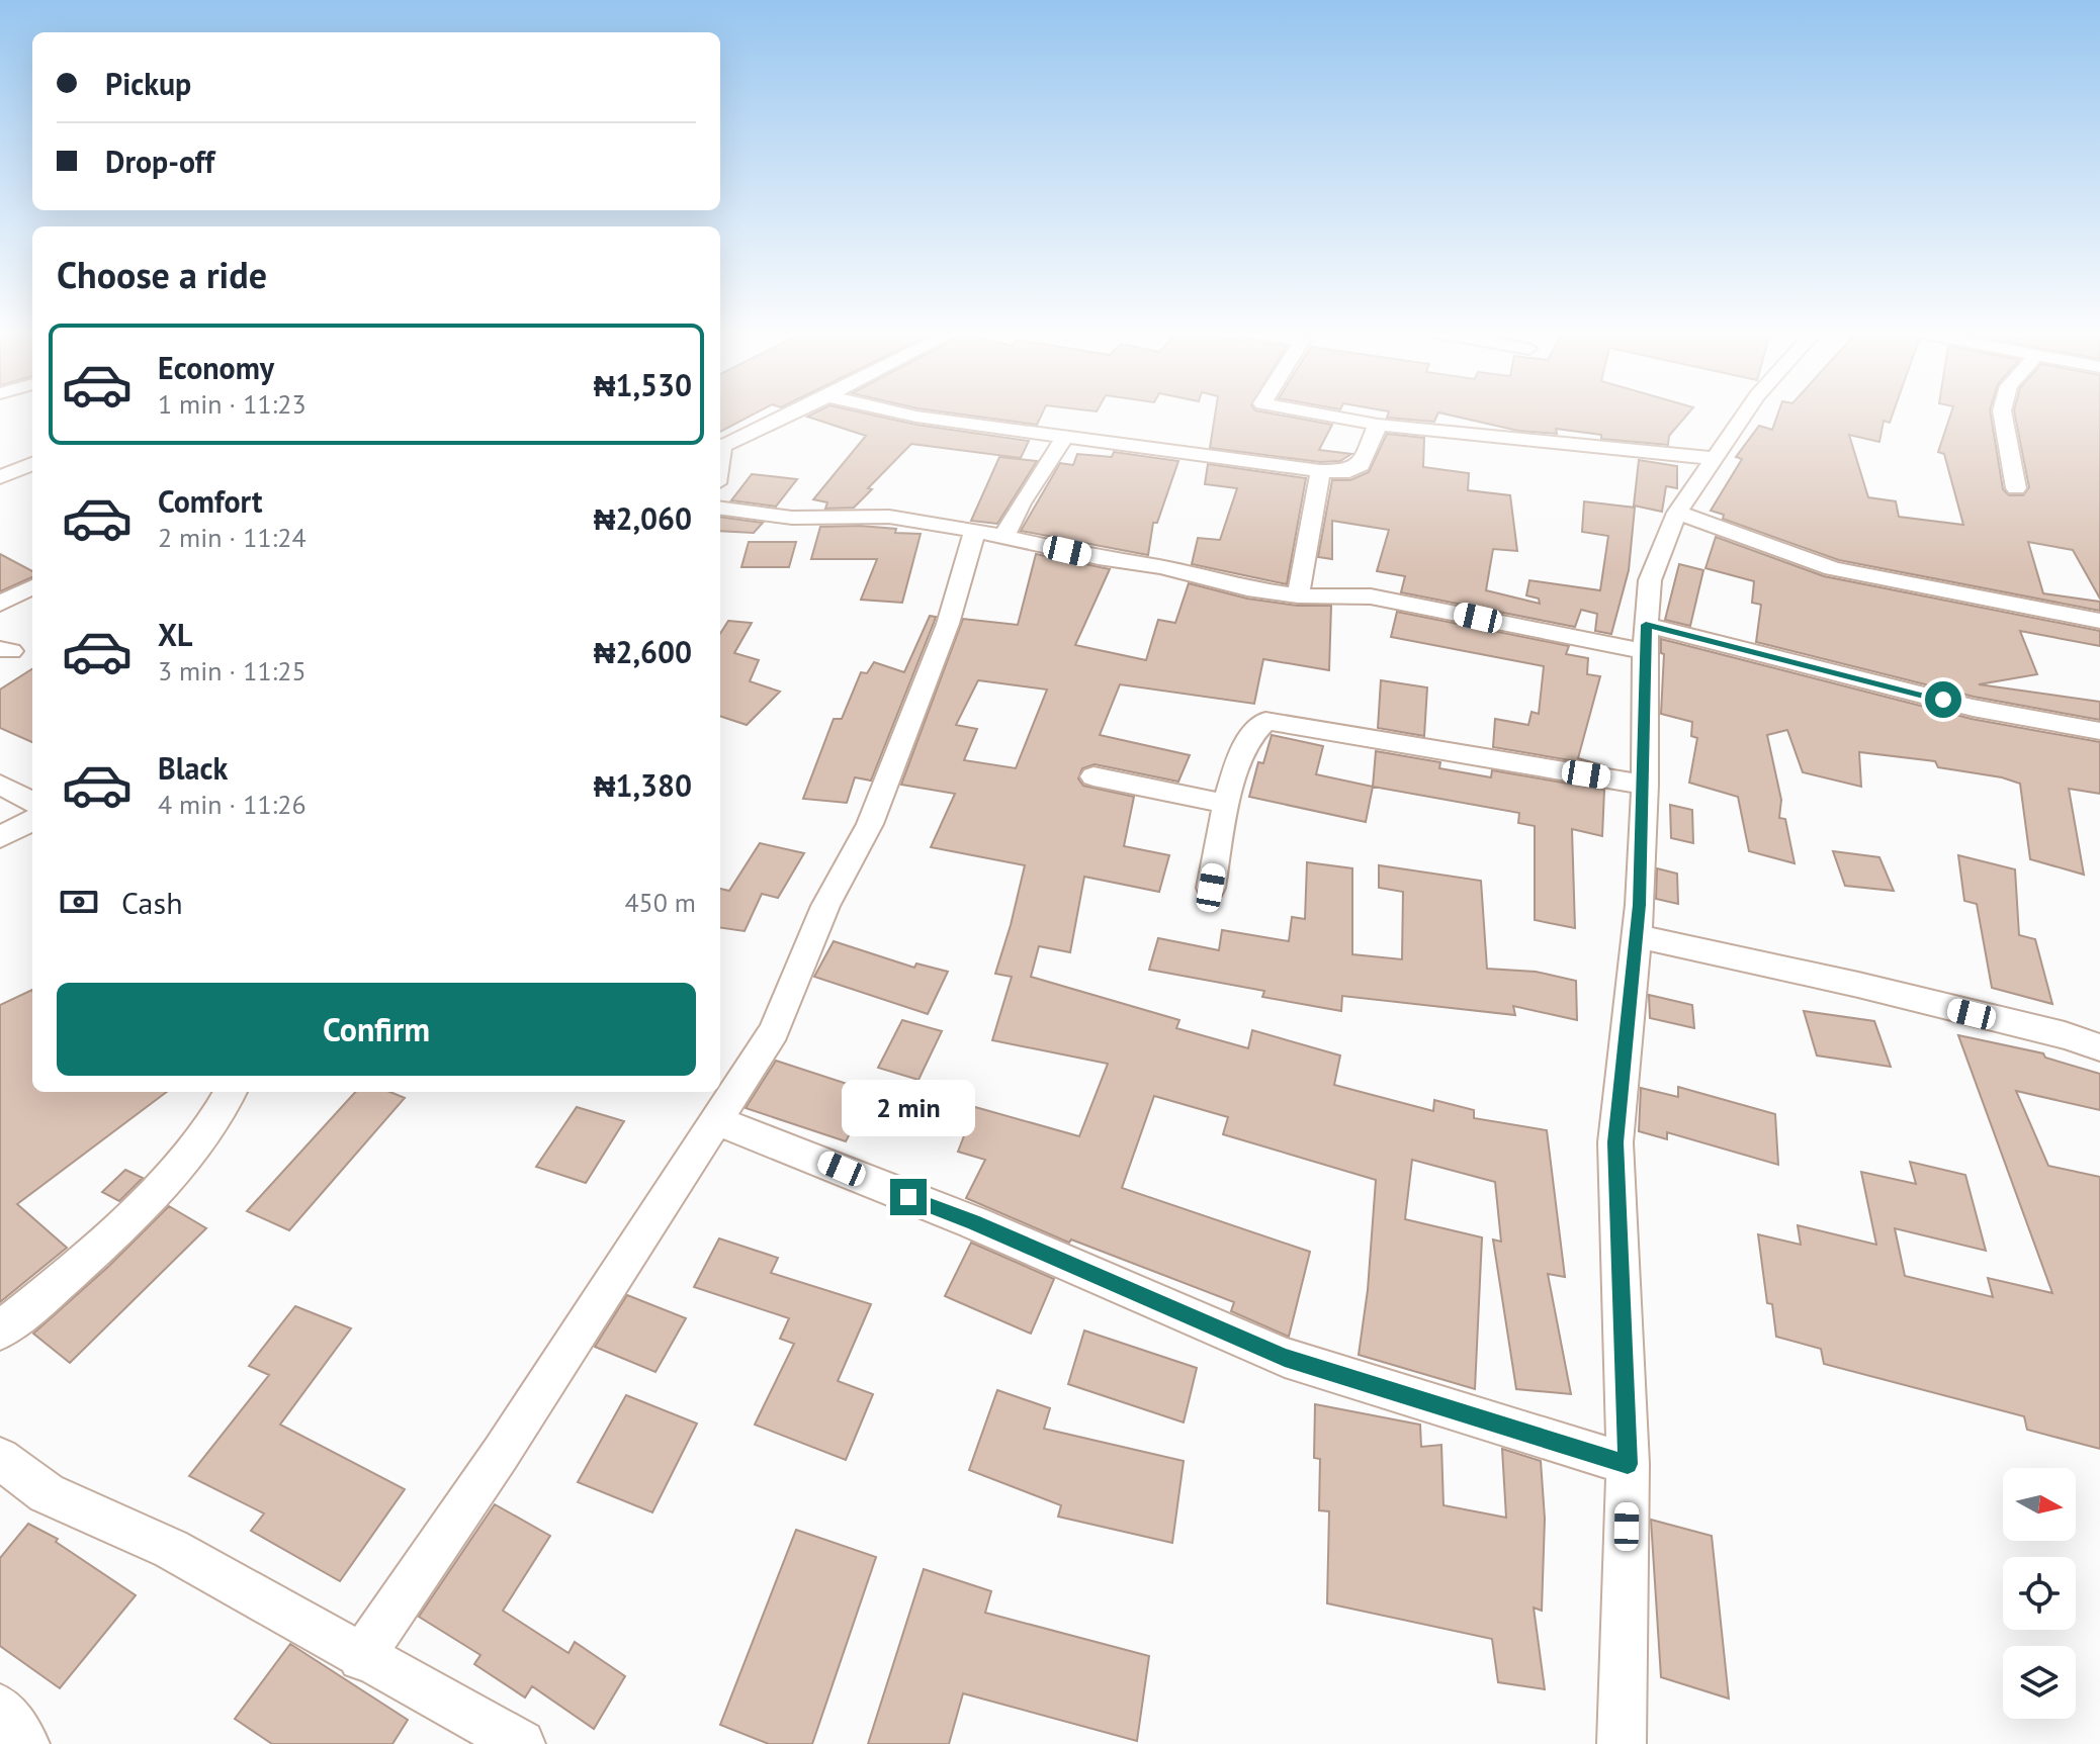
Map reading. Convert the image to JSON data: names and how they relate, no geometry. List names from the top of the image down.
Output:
{
  "north": "right",
  "page": {
    "banner": ["Pickup", "Drop-off"],
    "heading": "Choose a ride",
    "list": [
      {
        "name": "Economy",
        "note": "1 min · 11:23",
        "value": "₦1,530"
      },
      {
        "name": "Comfort",
        "note": "2 min · 11:24",
        "value": "₦2,060"
      },
      {
        "name": "XL",
        "note": "3 min · 11:25",
        "value": "₦2,600"
      },
      {
        "name": "Black",
        "note": "4 min · 11:26",
        "value": "₦1,380"
      }
    ],
    "pay": ["Cash", "450 m"],
    "buttons": "Confirm",
    "bubble": "2 min"
  }
}
